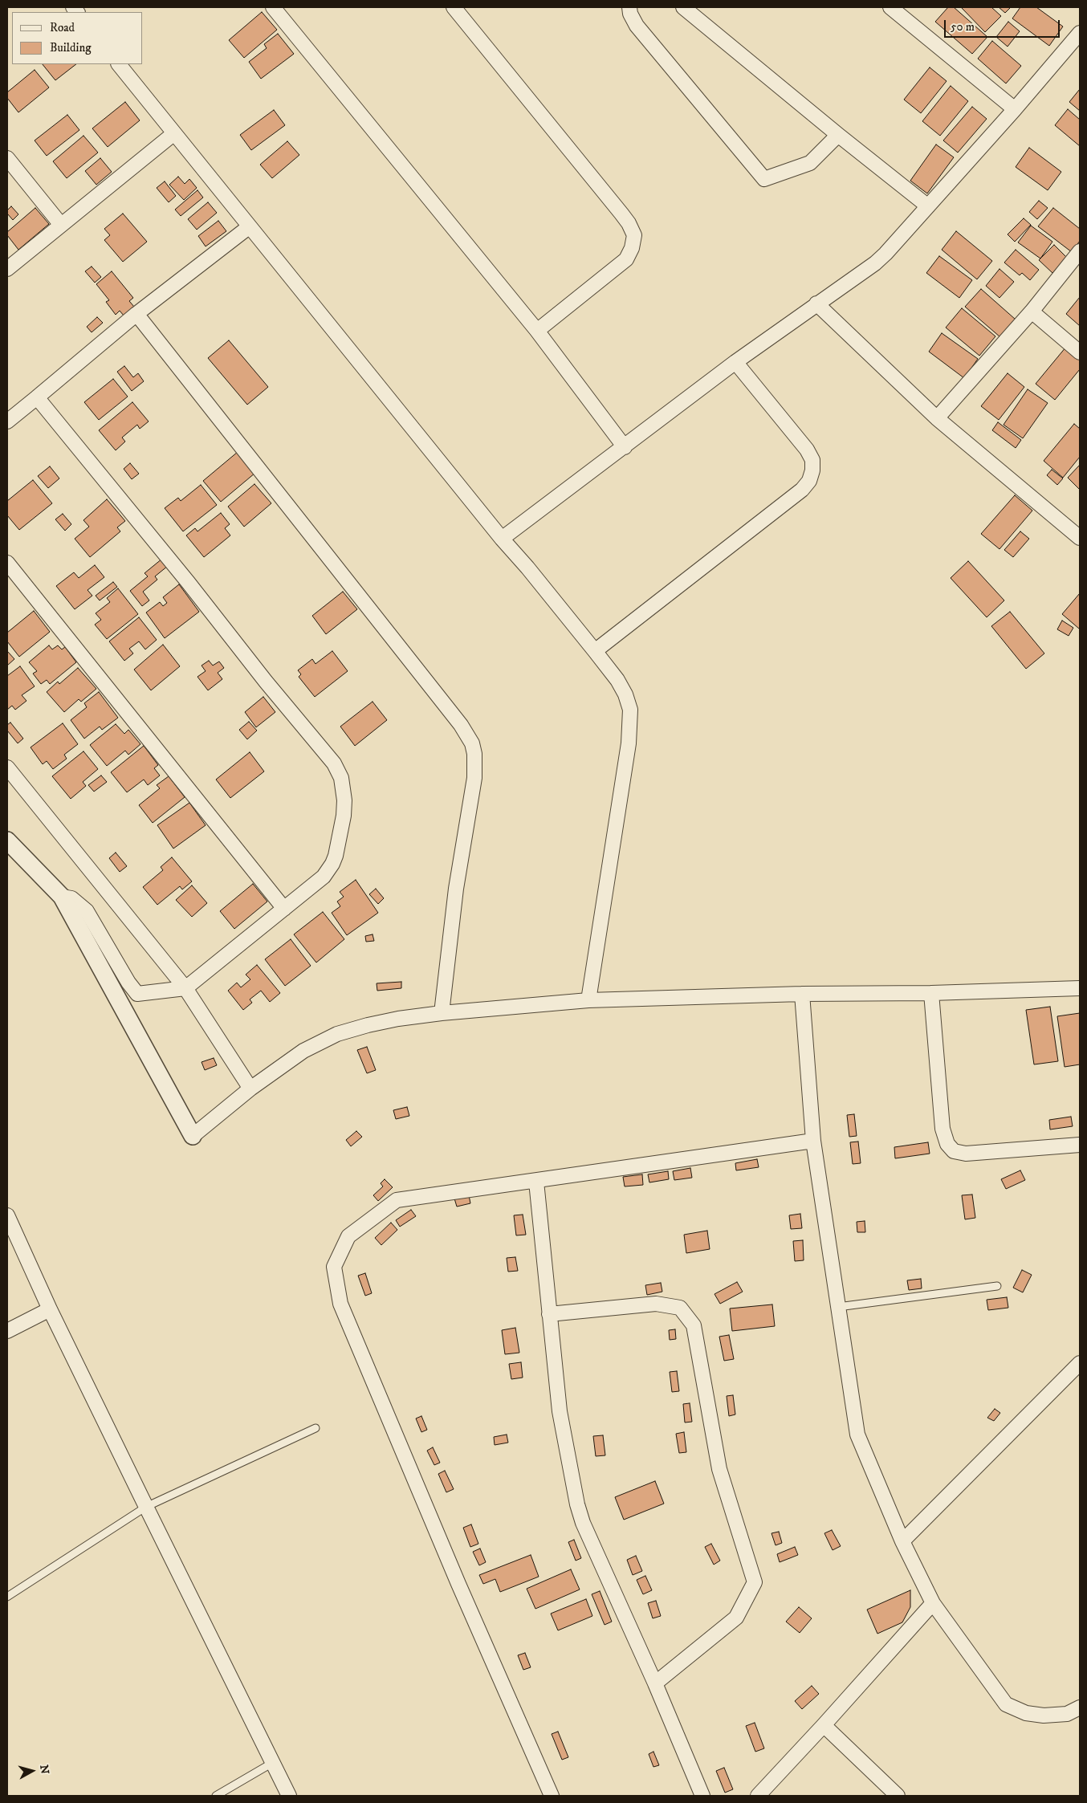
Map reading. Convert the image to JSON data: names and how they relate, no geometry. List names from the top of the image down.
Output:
{
  "legend": ["Road", "Building"],
  "scale_bar": "50 m",
  "north": "right"
}
